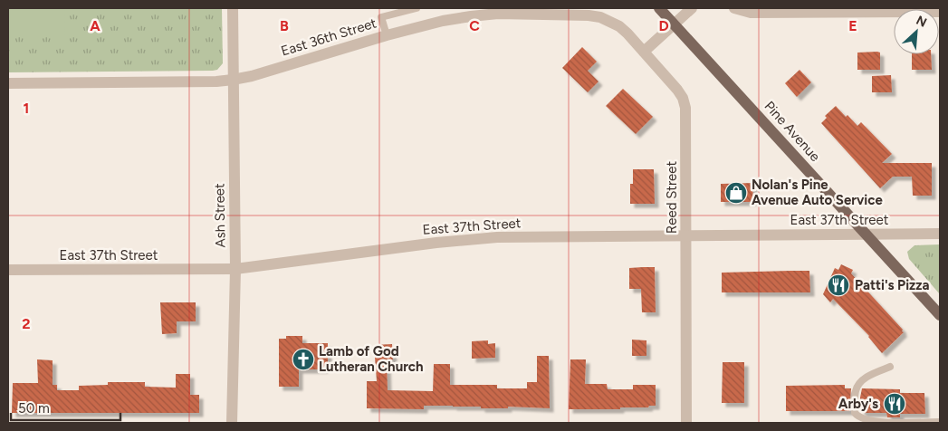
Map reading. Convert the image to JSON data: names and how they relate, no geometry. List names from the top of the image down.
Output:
{
  "streets": {
    "main road": ["Pine Avenue"],
    "street": [
      "East 36th Street",
      "Reed Street",
      "Ash Street",
      "East 37th Street"
    ]
  },
  "crossings": [
    ["East 36th Street", "Reed Street"],
    ["East 36th Street", "Ash Street"],
    ["Pine Avenue", "East 37th Street"],
    ["Reed Street", "East 37th Street"],
    ["Ash Street", "East 37th Street"]
  ],
  "places": {
    "shop": ["Nolan's Pine Avenue Auto Service"],
    "restaurant": ["Patti's Pizza", "Arby's"],
    "church": ["Lamb of God Lutheran Church"]
  },
  "scale_bar": "50 m",
  "north": "top right",
  "grid": {
    "columns": [
      "A",
      "B",
      "C",
      "D",
      "E"
    ],
    "rows": ["1", "2"]
  }
}
